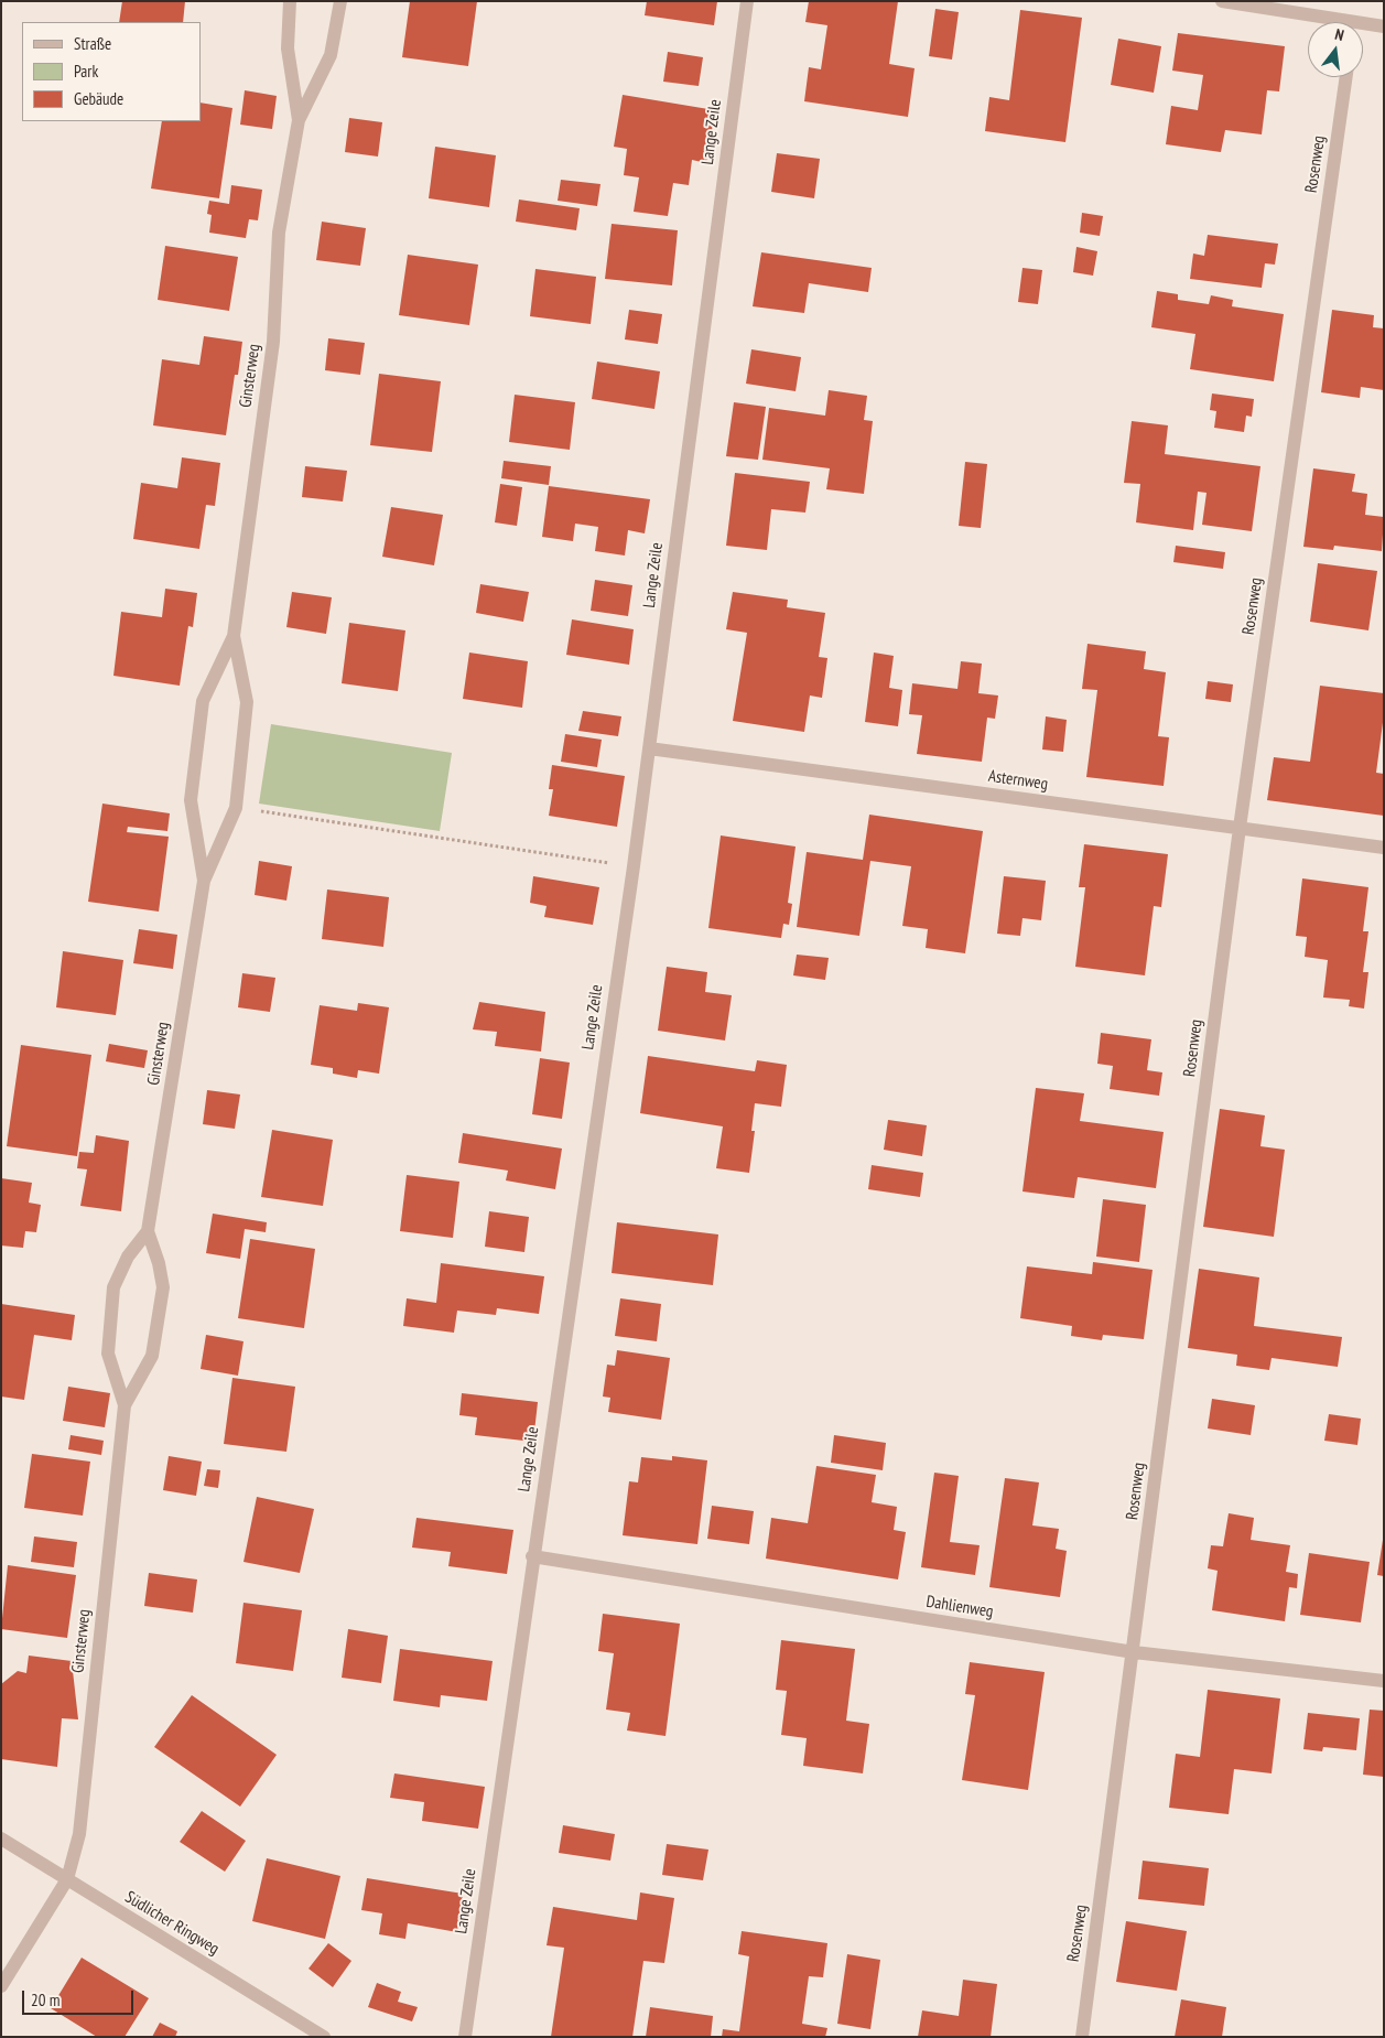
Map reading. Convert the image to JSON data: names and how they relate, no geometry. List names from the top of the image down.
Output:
{
  "streets": {
    "street": [
      "Lange Zeile",
      "Rosenweg",
      "Ginsterweg",
      "Asternweg",
      "Dahlienweg",
      "Südlicher Ringweg"
    ]
  },
  "crossings": [
    ["Lange Zeile", "Asternweg"],
    ["Lange Zeile", "Dahlienweg"],
    ["Rosenweg", "Asternweg"],
    ["Rosenweg", "Dahlienweg"],
    ["Ginsterweg", "Südlicher Ringweg"]
  ],
  "legend": ["Straße", "Park", "Gebäude"],
  "scale_bar": "20 m",
  "north": "top"
}
